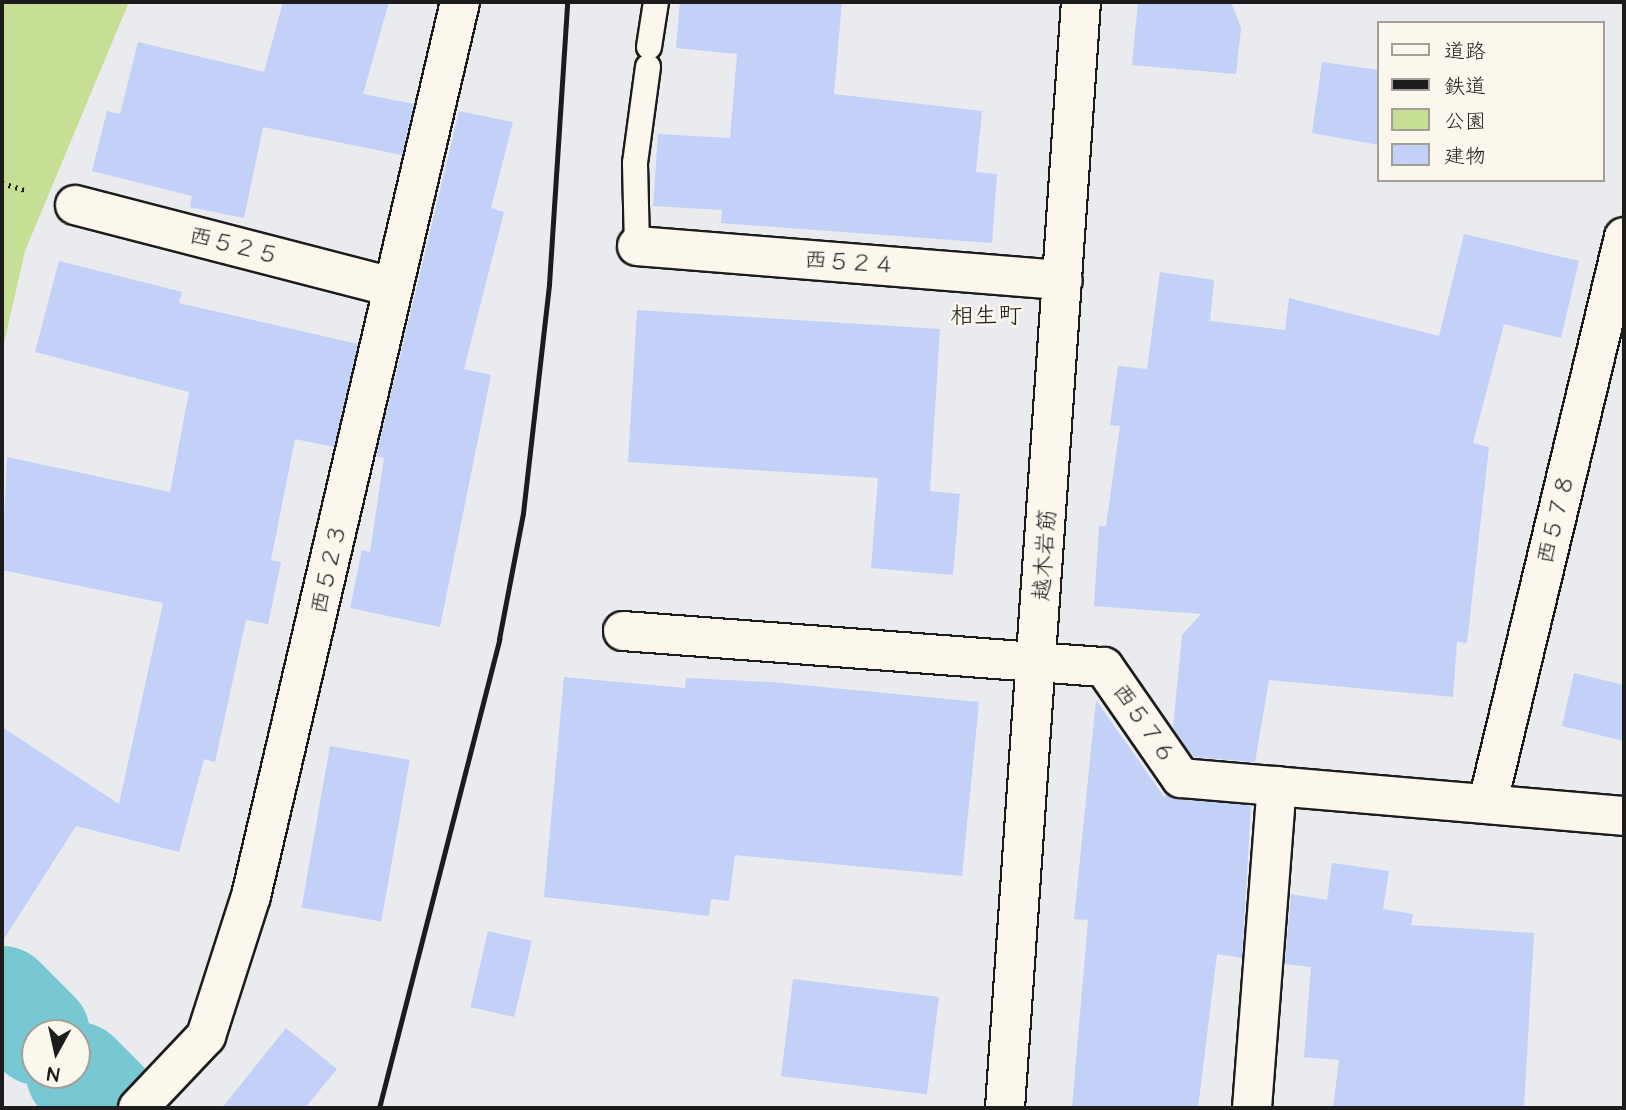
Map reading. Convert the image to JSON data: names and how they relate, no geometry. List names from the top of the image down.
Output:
{
  "streets": {
    "street": [
      "西５２５",
      "西５２４",
      "西５７８",
      "越木岩筋",
      "西５２３",
      "西５７６"
    ]
  },
  "crossings": [
    ["西５２５", "西５２３"],
    ["西５２４", "越木岩筋"],
    ["西５７８", "西５７６"],
    ["越木岩筋", "西５７６"]
  ],
  "districts": ["相生町"],
  "legend": [
    "道路",
    "鉄道",
    "公園",
    "建物"
  ],
  "north": "bottom"
}
